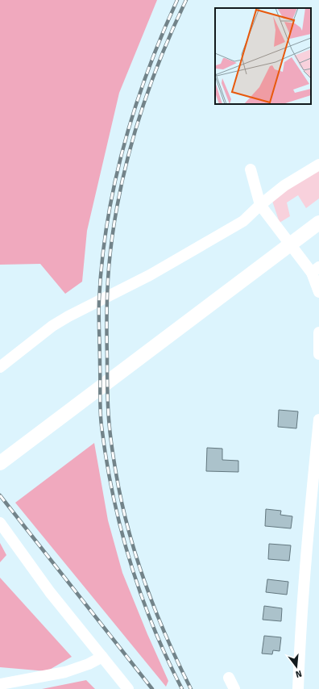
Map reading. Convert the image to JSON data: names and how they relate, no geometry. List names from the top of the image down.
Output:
{
  "north": "bottom"
}
